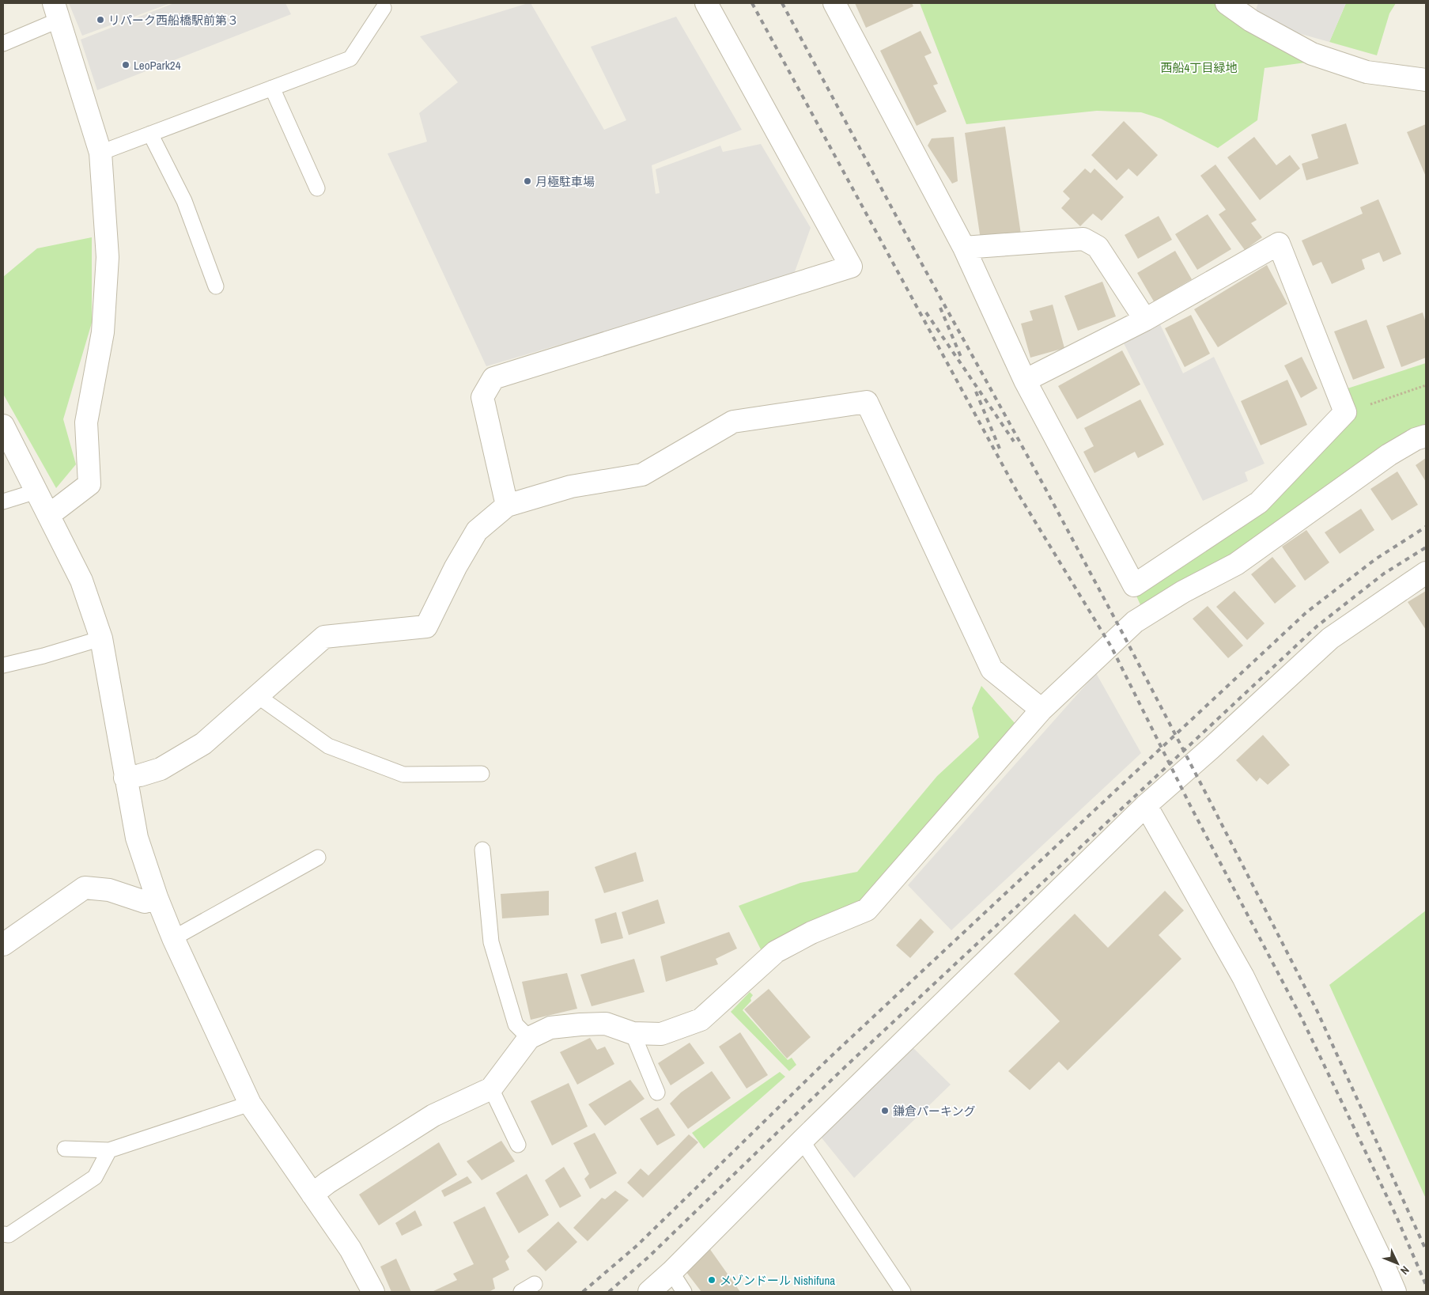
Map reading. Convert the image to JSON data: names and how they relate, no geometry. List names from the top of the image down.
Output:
{
  "parks": ["西船4丁目緑地"],
  "places": [
    "リパーク西船橋駅前第３",
    "LeoPark24",
    "月極駐車場",
    "鎌倉パーキング",
    "メゾンドール Nishifuna"
  ],
  "north": "bottom right"
}
